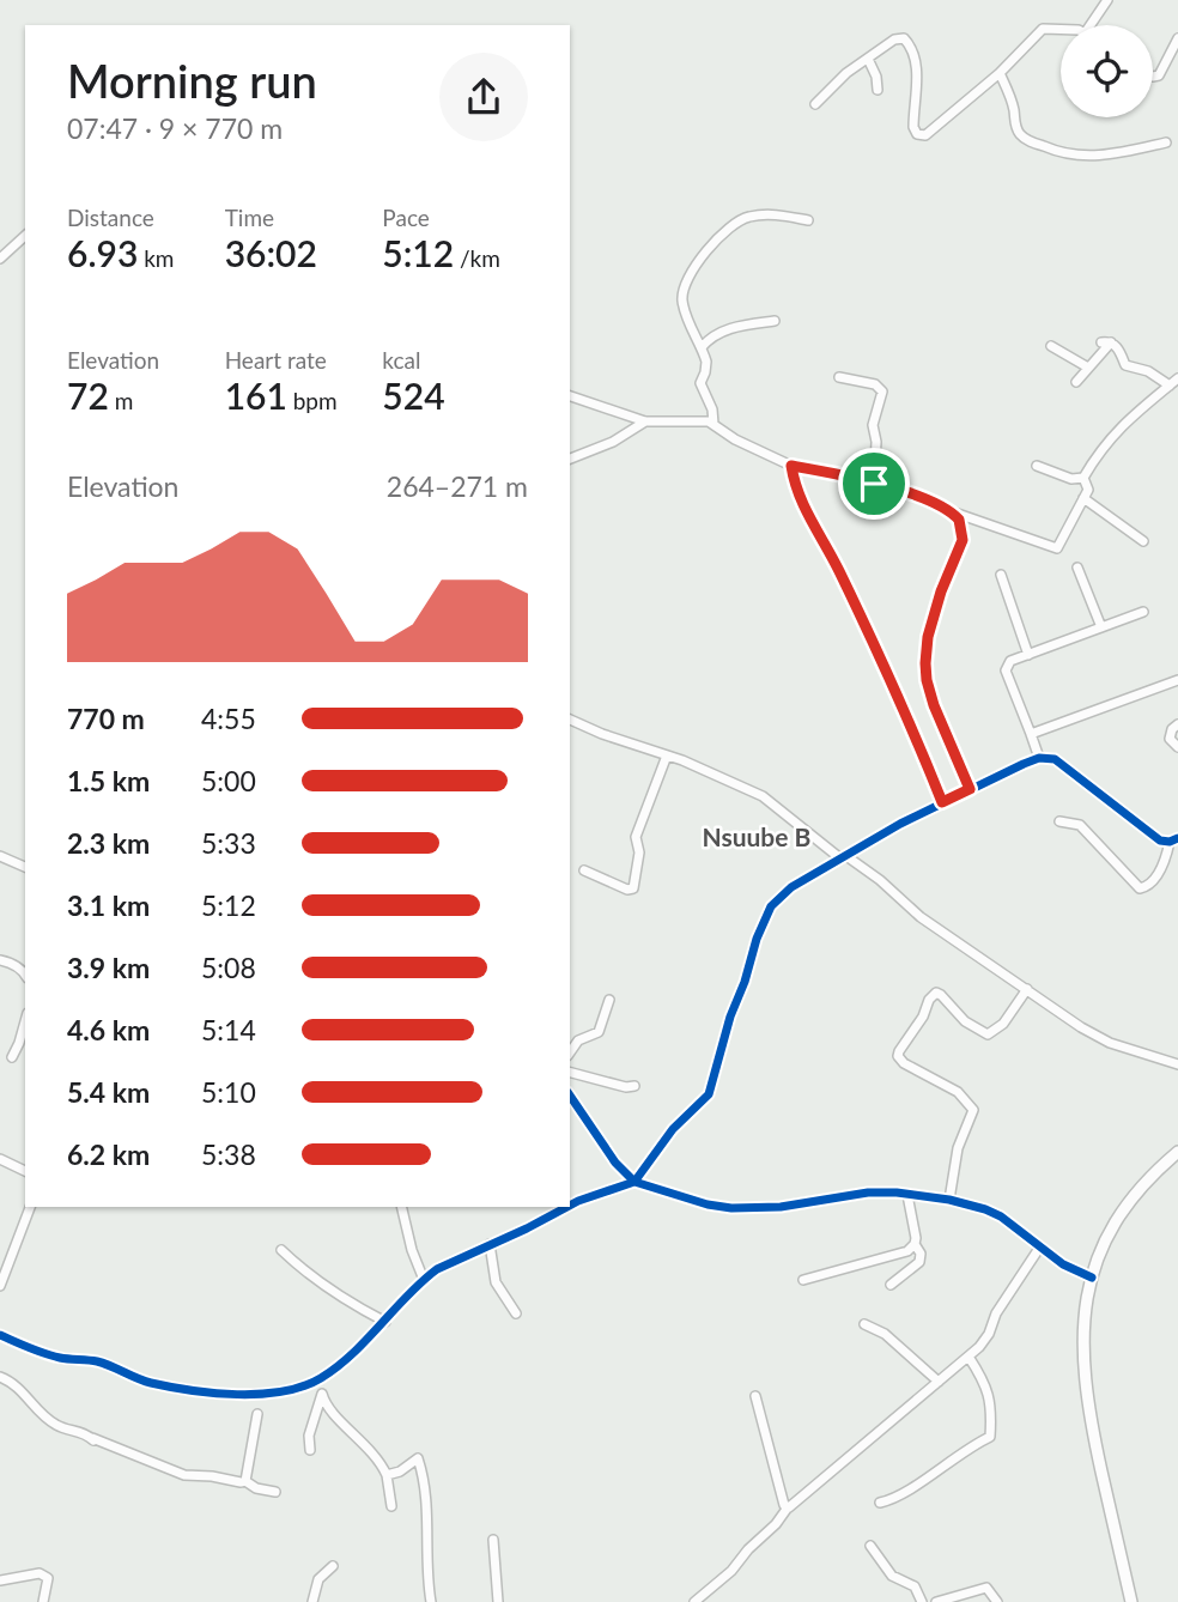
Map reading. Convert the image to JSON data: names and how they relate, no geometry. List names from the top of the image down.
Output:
{
  "districts": ["Nsuube B"],
  "page": {
    "heading": ["Morning run", "07:47 · 9 × 770 m"],
    "stats": [
      ["Distance", "6.93 km"],
      ["Time", "36:02"],
      ["Pace", "5:12 /km"],
      ["Elevation", "72 m"],
      ["Heart rate", "161 bpm"],
      ["kcal", "524"]
    ],
    "chart": ["Elevation", "264–271 m"],
    "list": [
      {
        "name": "770 m",
        "note": "4:55"
      },
      {
        "name": "1.5 km",
        "note": "5:00"
      },
      {
        "name": "2.3 km",
        "note": "5:33"
      },
      {
        "name": "3.1 km",
        "note": "5:12"
      },
      {
        "name": "3.9 km",
        "note": "5:08"
      },
      {
        "name": "4.6 km",
        "note": "5:14"
      },
      {
        "name": "5.4 km",
        "note": "5:10"
      },
      {
        "name": "6.2 km",
        "note": "5:38"
      }
    ]
  }
}
